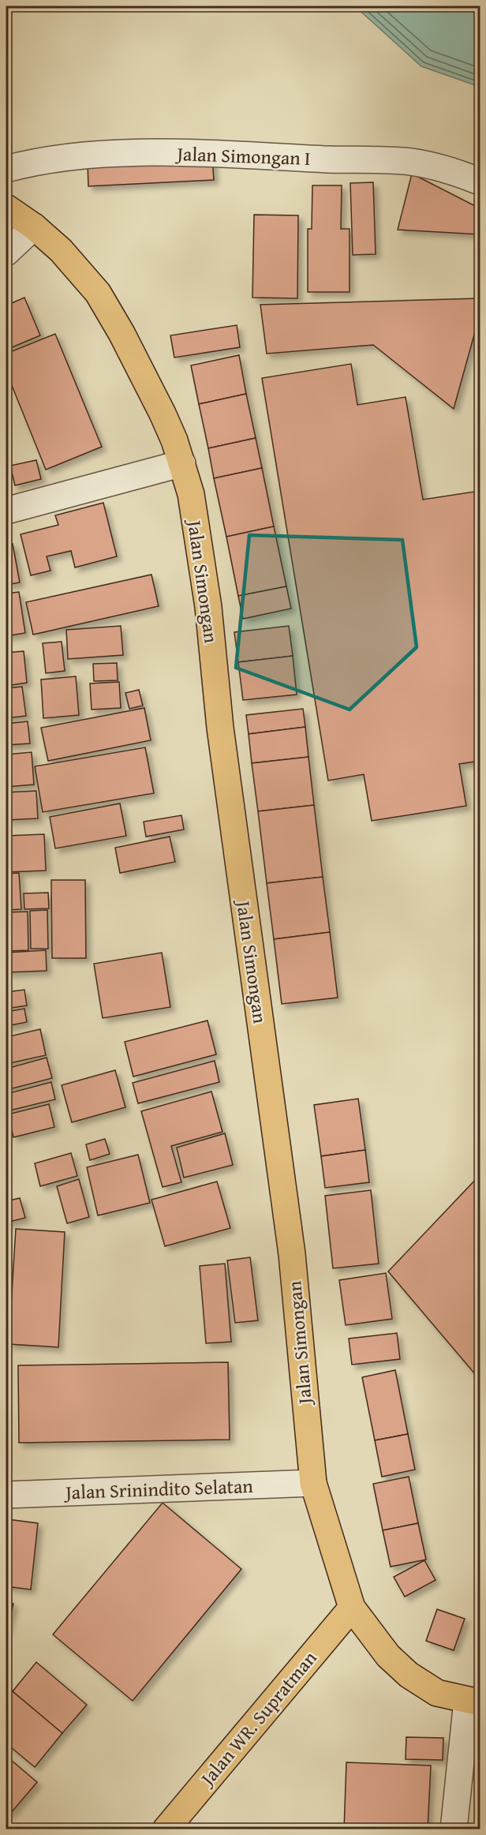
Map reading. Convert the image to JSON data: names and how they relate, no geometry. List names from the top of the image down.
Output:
{
  "streets": {
    "main road": ["Jalan Simongan", "Jalan WR. Supratman"],
    "street": ["Jalan Simongan I", "Jalan Srinindito Selatan"]
  },
  "crossings": [
    ["Jalan Simongan", "Jalan Srinindito Selatan"],
    ["Jalan Simongan", "Jalan WR. Supratman"]
  ]
}
